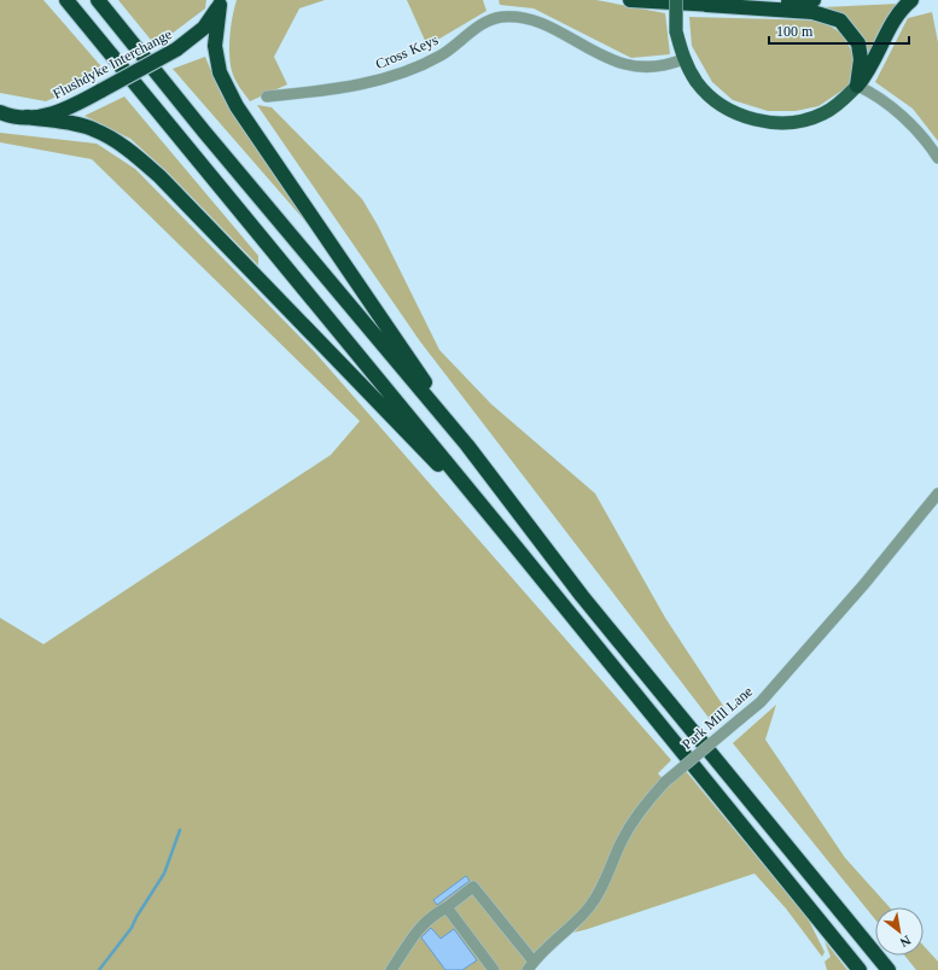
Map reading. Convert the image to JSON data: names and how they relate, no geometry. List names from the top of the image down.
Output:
{
  "streets": {
    "highway": ["Flushdyke Interchange"],
    "street": ["Cross Keys", "Park Mill Lane"]
  },
  "scale_bar": "100 m",
  "north": "bottom right"
}
